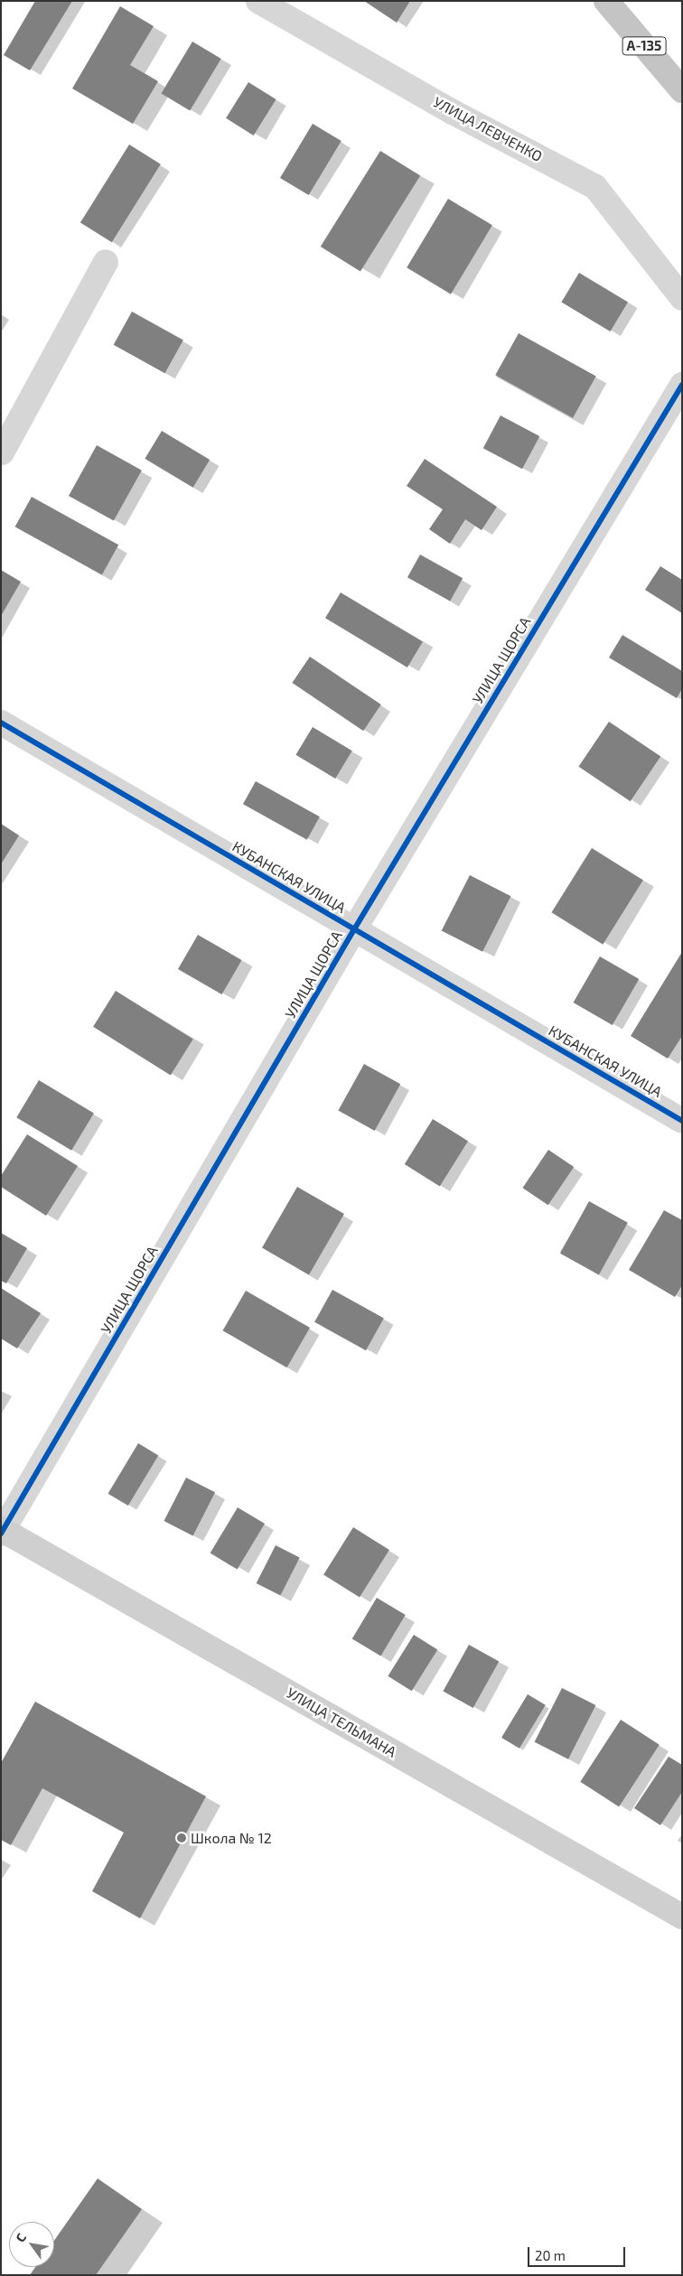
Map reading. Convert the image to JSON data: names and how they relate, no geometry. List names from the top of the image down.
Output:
{
  "streets": {
    "highway": ["А-135"],
    "street": [
      "УЛИЦА ЛЕВЧЕНКО",
      "УЛИЦА ЩОРСА",
      "КУБАНСКАЯ УЛИЦА",
      "УЛИЦА ТЕЛЬМАНА"
    ]
  },
  "crossings": [
    ["УЛИЦА ЩОРСА", "КУБАНСКАЯ УЛИЦА"],
    ["УЛИЦА ЩОРСА", "УЛИЦА ТЕЛЬМАНА"]
  ],
  "places": ["Школа № 12"],
  "scale_bar": "20 m",
  "north": "top left"
}
